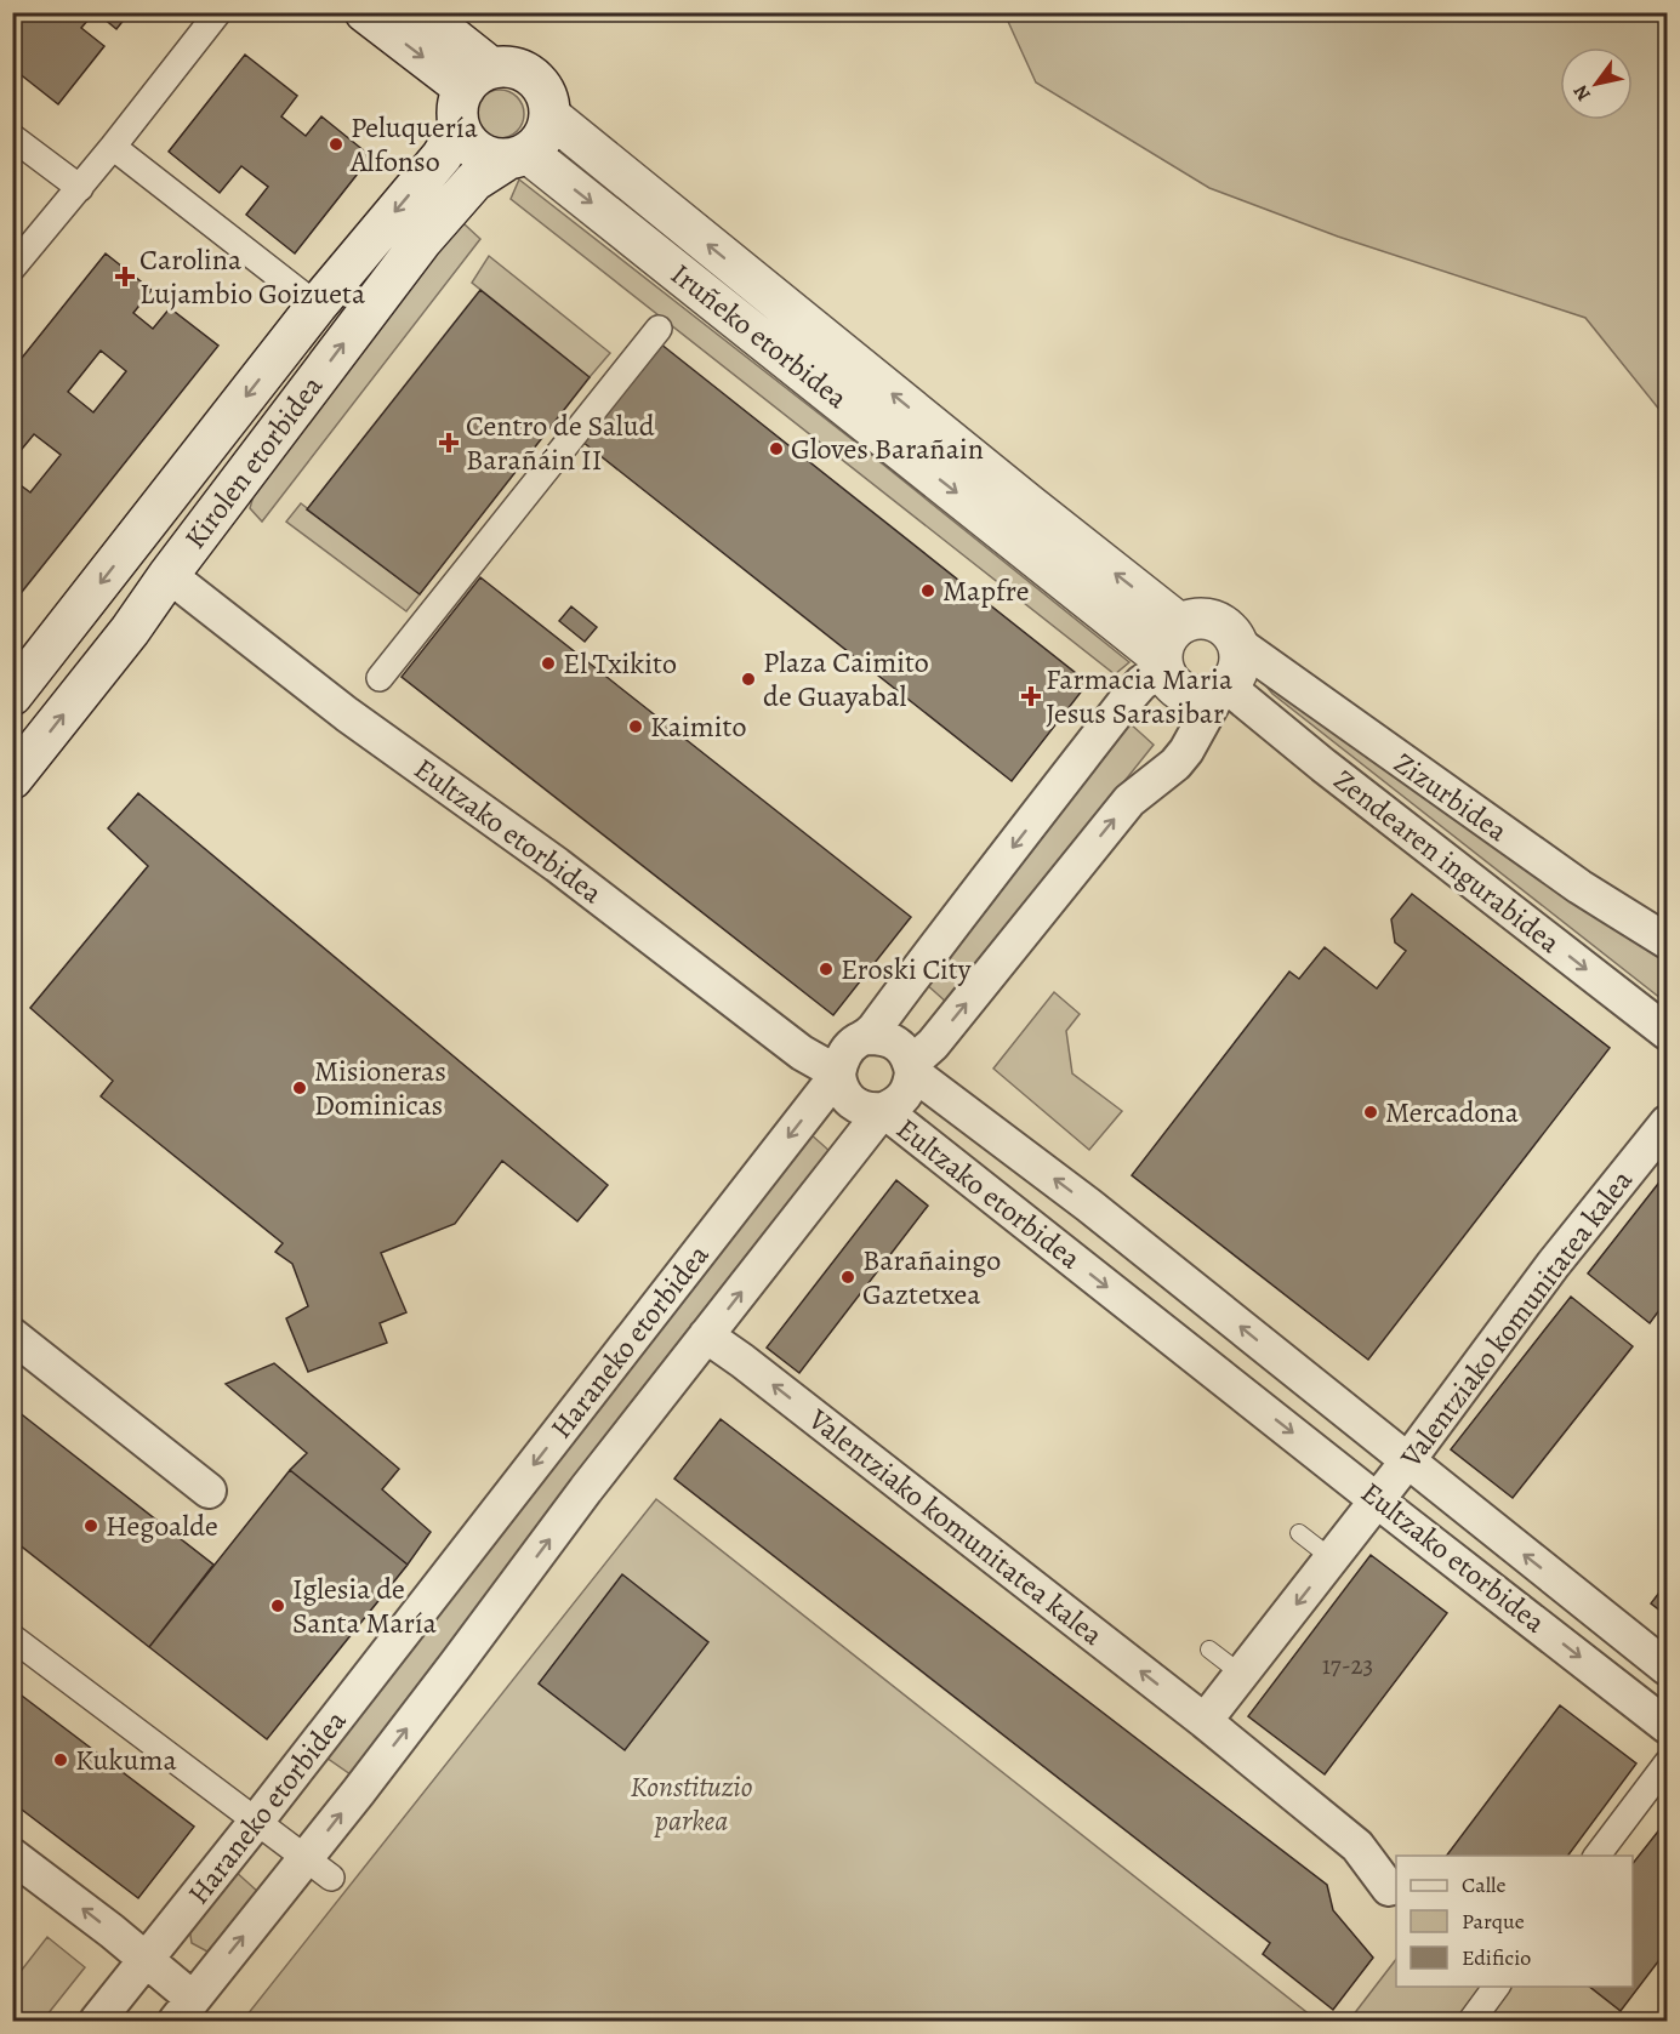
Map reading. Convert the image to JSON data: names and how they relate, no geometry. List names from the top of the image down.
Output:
{
  "streets": {
    "main road": ["Iruñeko etorbidea", "Kirolen etorbidea"],
    "street": [
      "Zizurbidea",
      "Eultzako etorbidea",
      "Zendearen ingurabidea",
      "Valentziako komunitatea kalea",
      "Haraneko etorbidea"
    ]
  },
  "crossings": [
    ["Iruñeko etorbidea", "Kirolen etorbidea"],
    ["Iruñeko etorbidea", "Zizurbidea"],
    ["Iruñeko etorbidea", "Zendearen ingurabidea"],
    ["Iruñeko etorbidea", "Haraneko etorbidea"],
    ["Kirolen etorbidea", "Eultzako etorbidea"],
    ["Zizurbidea", "Zendearen ingurabidea"],
    ["Zizurbidea", "Haraneko etorbidea"],
    ["Eultzako etorbidea", "Valentziako komunitatea kalea"],
    ["Eultzako etorbidea", "Haraneko etorbidea"],
    ["Zendearen ingurabidea", "Haraneko etorbidea"],
    ["Valentziako komunitatea kalea", "Haraneko etorbidea"]
  ],
  "one_way": ["Zendearen ingurabidea", "Valentziako komunitatea kalea"],
  "parks": ["Konstituzio parkea"],
  "places": {
    "other": [
      "Peluquería Alfonso",
      "Gloves Barañain",
      "Mapfre",
      "El Txikito",
      "Plaza Caimito de Guayabal",
      "Kaimito",
      "Eroski City",
      "Misioneras Dominicas",
      "Mercadona",
      "Barañaingo Gaztetxea",
      "Hegoalde",
      "Iglesia de Santa María",
      "Kukuma"
    ],
    "health": ["Carolina Lujambio Goizueta", "Centro de Salud Barañáin II", "Farmacia Maria Jesus Sarasibar"]
  },
  "house_numbers": ["17-23"],
  "legend": ["Calle", "Parque", "Edificio"],
  "north": "bottom left"
}
